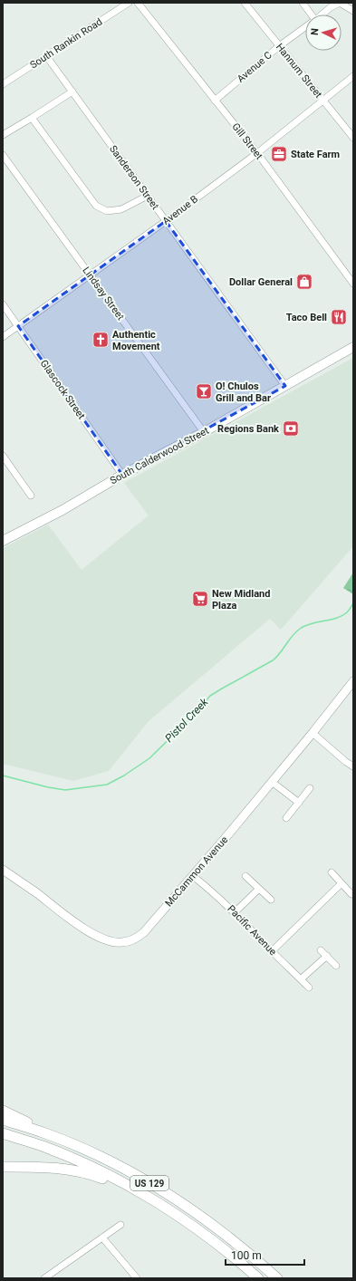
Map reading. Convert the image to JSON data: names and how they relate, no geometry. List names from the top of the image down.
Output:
{
  "streets": {
    "highway": ["US 129"],
    "main road": ["South Calderwood Street"],
    "street": [
      "South Rankin Road",
      "Avenue C",
      "Hannum Street",
      "Gill Street",
      "Sanderson Street",
      "Avenue B",
      "Lindsay Street",
      "Glascock Street",
      "McCammon Avenue",
      "Pacific Avenue"
    ]
  },
  "crossings": [
    ["South Rankin Road", "Sanderson Street"],
    ["Avenue C", "Hannum Street"],
    ["Avenue C", "Gill Street"],
    ["Hannum Street", "Avenue B"],
    ["Gill Street", "Avenue B"],
    ["Sanderson Street", "Avenue B"],
    ["Sanderson Street", "South Calderwood Street"],
    ["Avenue B", "Lindsay Street"],
    ["Avenue B", "Glascock Street"],
    ["Lindsay Street", "South Calderwood Street"],
    ["Glascock Street", "South Calderwood Street"],
    ["McCammon Avenue", "Pacific Avenue"]
  ],
  "water": ["Pistol Creek"],
  "places": {
    "office": ["State Farm"],
    "shop": ["Dollar General"],
    "restaurant": ["Taco Bell"],
    "church": ["Authentic Movement"],
    "bar": ["O! Chulos Grill and Bar"],
    "bank": ["Regions Bank"],
    "supermarket": ["New Midland Plaza"]
  },
  "scale_bar": "100 m",
  "north": "left"
}
